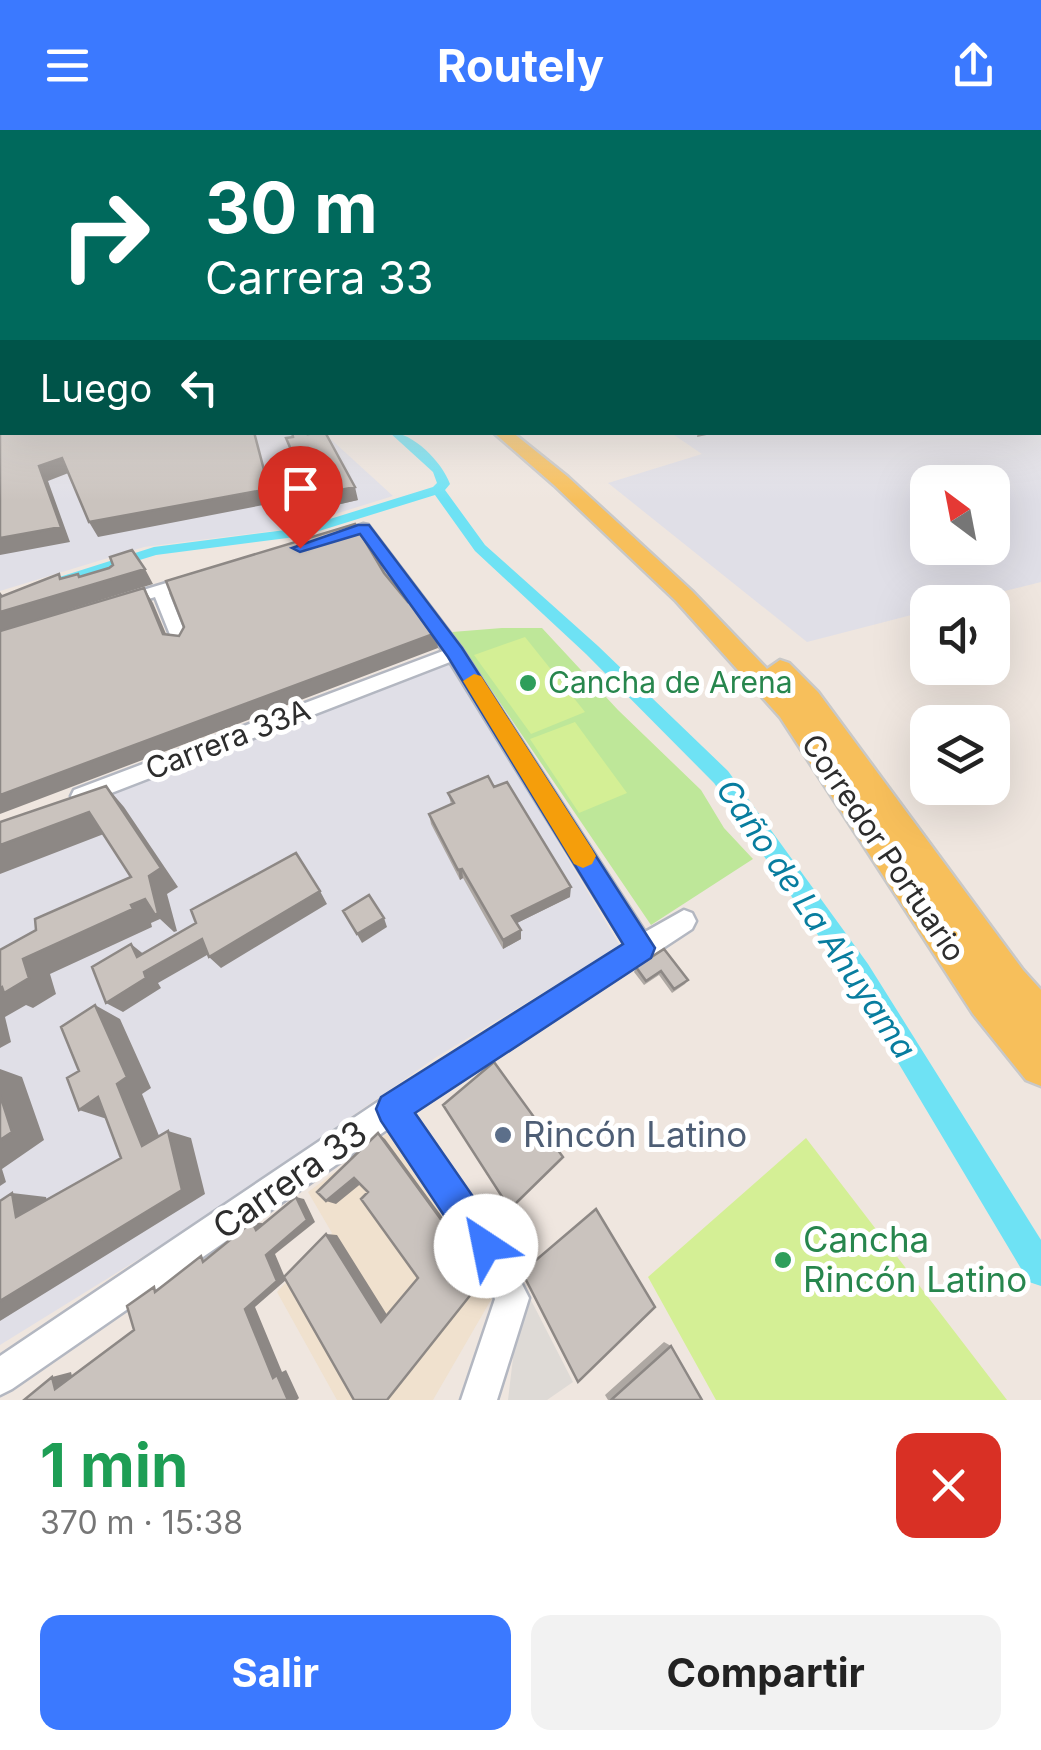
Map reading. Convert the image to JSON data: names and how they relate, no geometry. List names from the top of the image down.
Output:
{
  "streets": {
    "main road": ["Corredor Portuario"],
    "street": ["Carrera 33A", "Carrera 33"]
  },
  "water": ["Caño de La Ahuyama"],
  "places": ["Cancha de Arena", "Rincón Latino", "Cancha Rincón Latino"],
  "north": "top left",
  "page": {
    "header": "Routely",
    "turn": ["30 m", "Carrera 33"],
    "then": "Luego",
    "heading": ["1 min", "370 m · 15:38"],
    "buttons": ["Salir", "Compartir"]
  }
}
